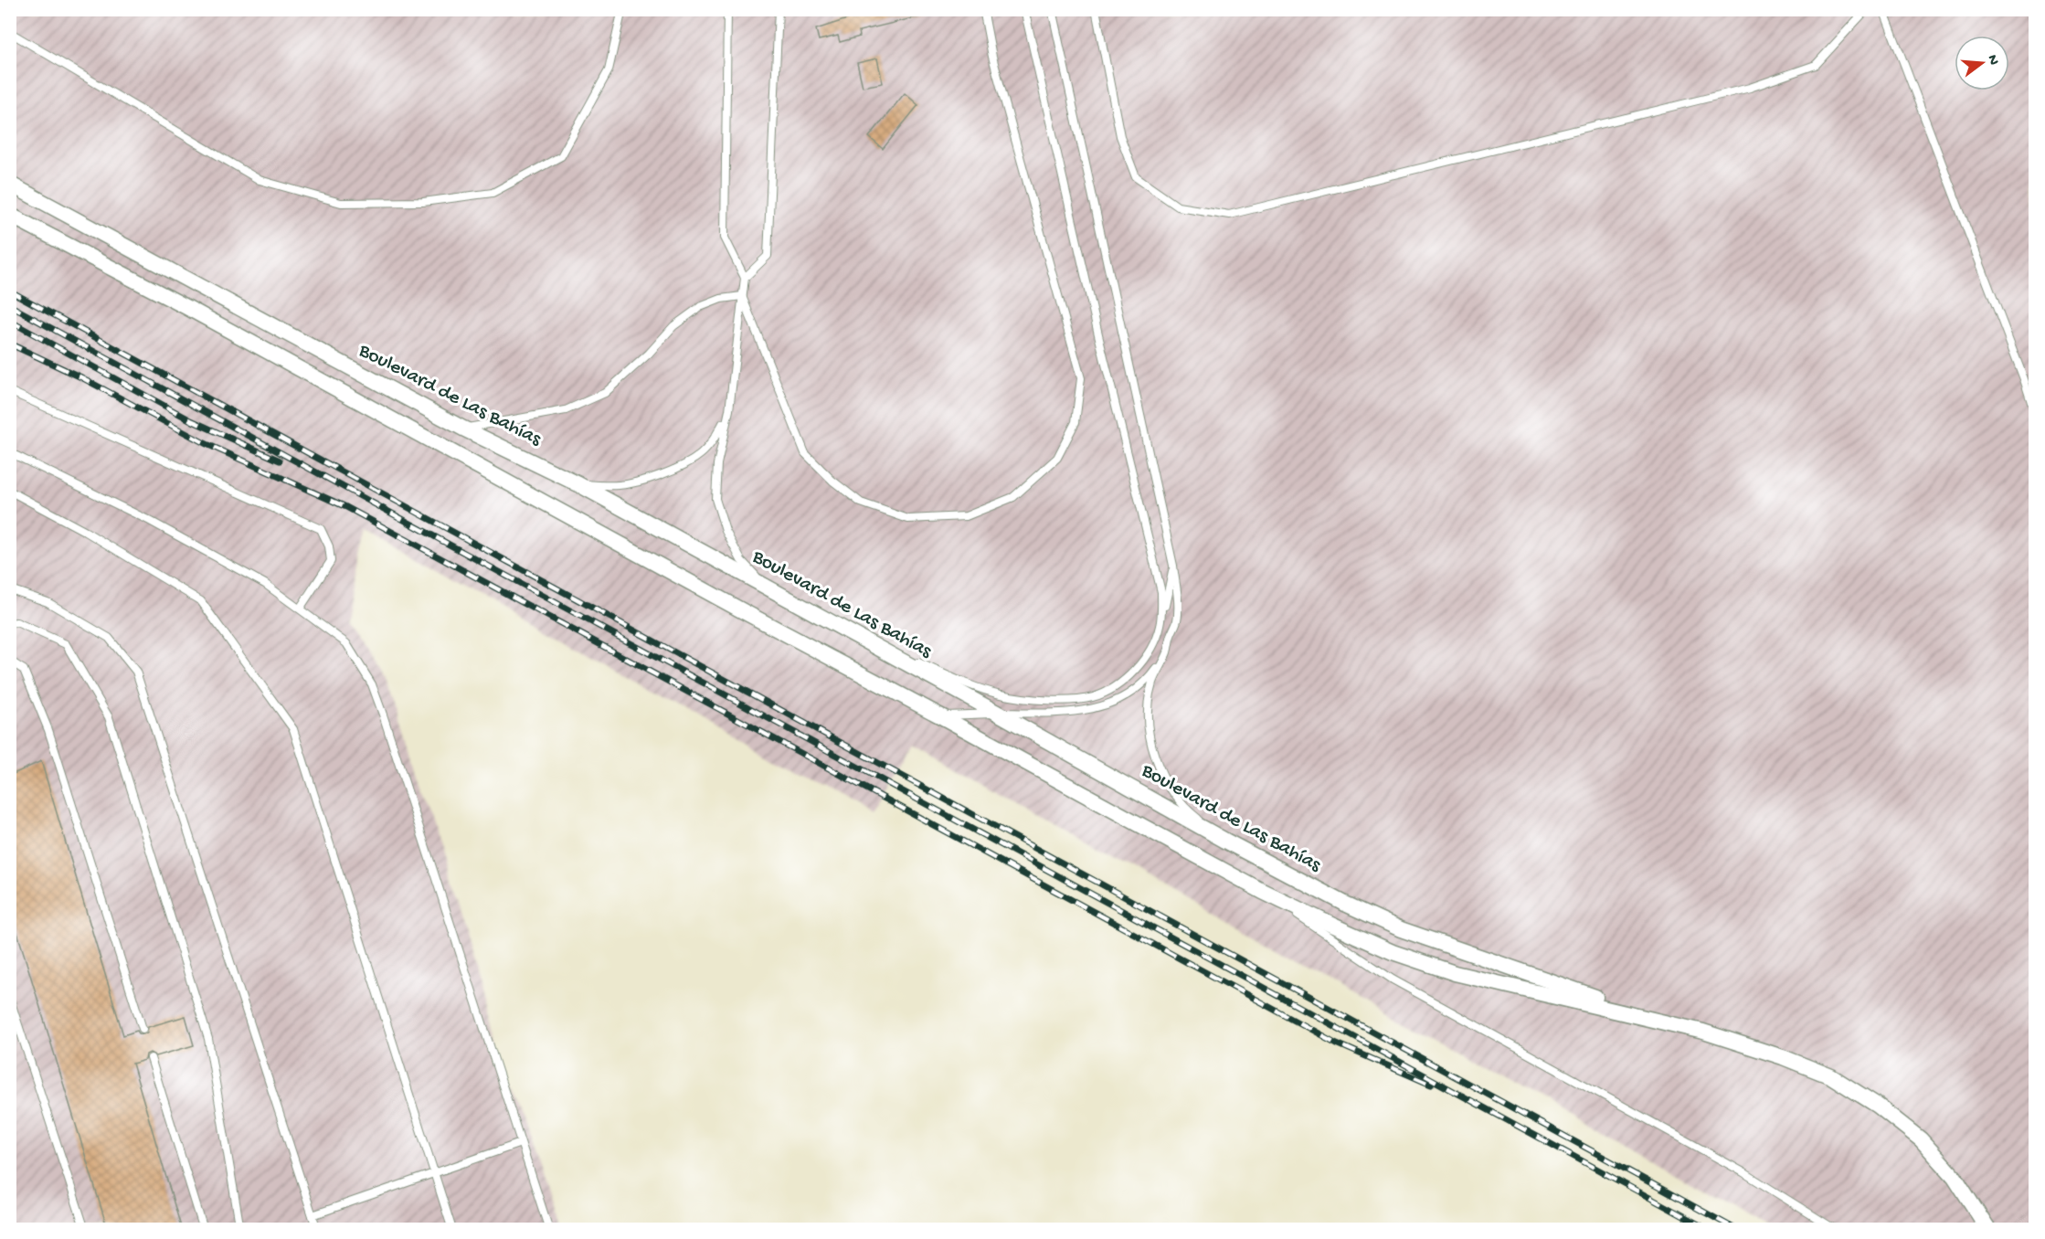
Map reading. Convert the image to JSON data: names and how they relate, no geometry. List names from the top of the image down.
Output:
{
  "streets": {
    "street": ["Boulevard de Las Bahías"]
  },
  "north": "right"
}
